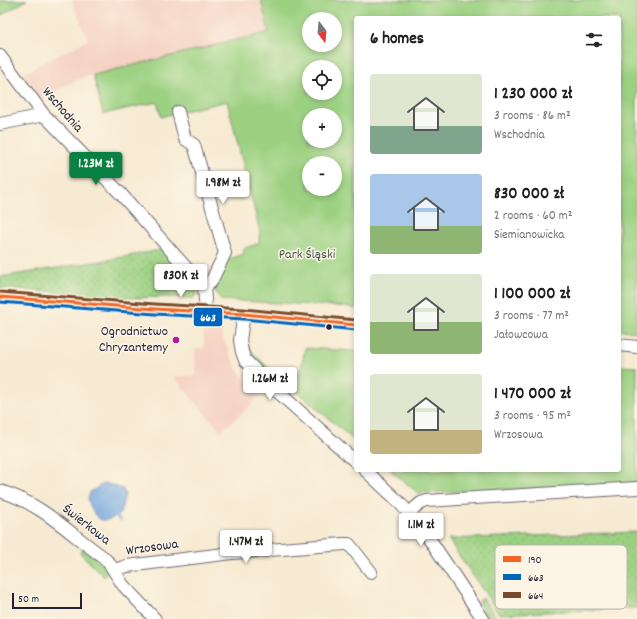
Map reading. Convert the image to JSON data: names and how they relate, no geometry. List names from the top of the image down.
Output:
{
  "streets": {
    "street": ["Wschodnia", "Świerkowa", "Wrzosowa"]
  },
  "crossings": [
    ["Świerkowa", "Wrzosowa"]
  ],
  "parks": ["Park Śląski"],
  "places": ["Ogrodnictwo Chryzantemy"],
  "lines": ["transit line 664", "transit line 190", "transit line 663"],
  "legend": ["190", "663", "664"],
  "scale_bar": "50 m",
  "north": "bottom",
  "page": {
    "map_buttons": ["+", "−"],
    "heading": "6 homes",
    "list": [
      {
        "name": "1 230 000 zł",
        "note": "3 rooms · 86 m² · Wschodnia"
      },
      {
        "name": "830 000 zł",
        "note": "2 rooms · 60 m² · Siemianowicka"
      },
      {
        "name": "1 100 000 zł",
        "note": "3 rooms · 77 m² · Jałowcowa"
      },
      {
        "name": "1 470 000 zł",
        "note": "3 rooms · 95 m² · Wrzosowa"
      }
    ],
    "price": [
      "1.23M zł",
      "1.98M zł",
      "830K zł",
      "1.26M zł",
      "1.1M zł",
      "1.47M zł"
    ],
    "scale": "50 m"
  }
}
